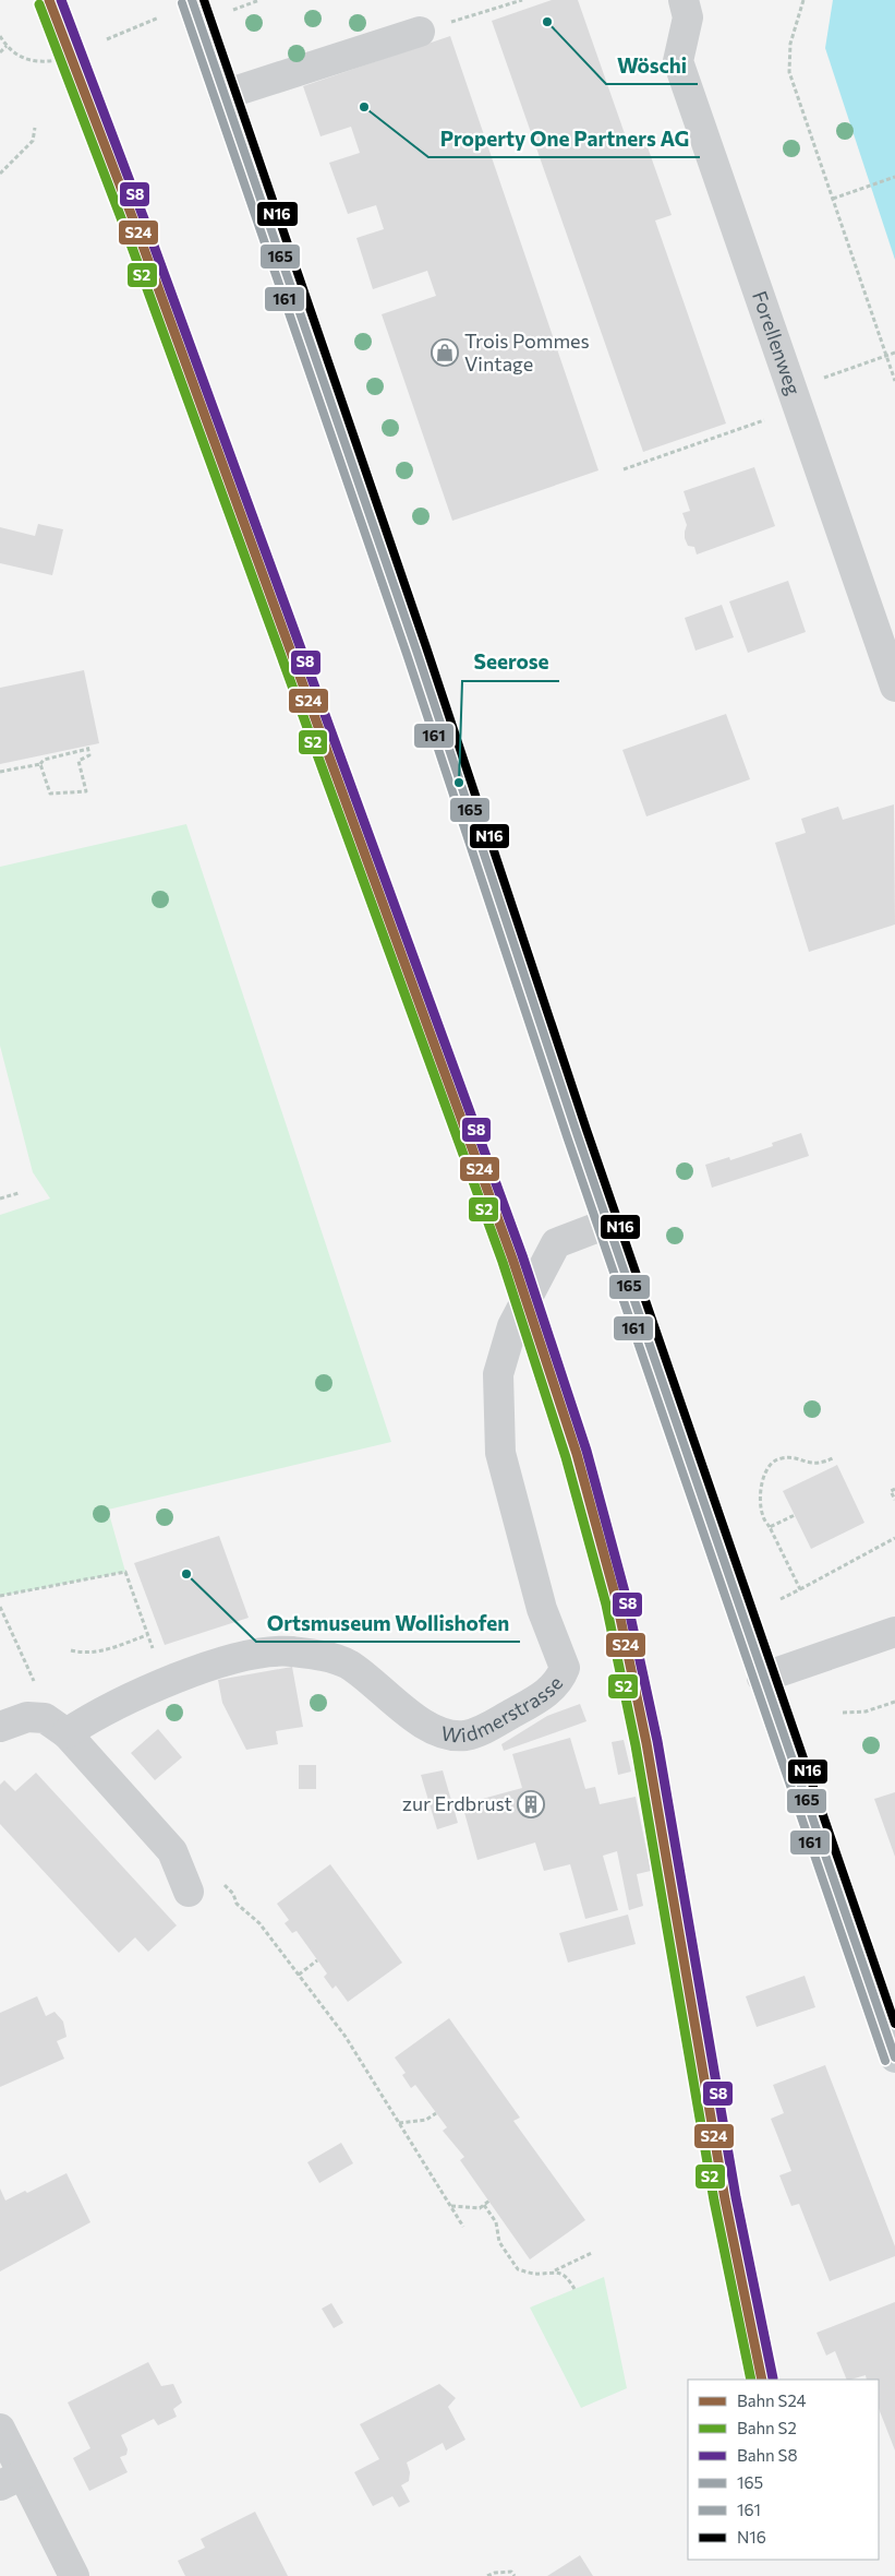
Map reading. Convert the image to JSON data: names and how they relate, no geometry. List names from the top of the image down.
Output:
{
  "streets": {
    "street": ["Forellenweg", "Widmerstrasse"]
  },
  "places": {
    "other": [
      "Wöschi",
      "Property One Partners AG",
      "Seerose",
      "Ortsmuseum Wollishofen"
    ],
    "shop": ["Trois Pommes Vintage"],
    "building": ["zur Erdbrust"]
  },
  "lines": [
    "rail line S24",
    "rail line S8",
    "transit line 165",
    "transit line N16",
    "transit line 161",
    "rail line S2"
  ],
  "legend": [
    "Bahn S24",
    "Bahn S2",
    "Bahn S8",
    "165",
    "161",
    "N16"
  ]
}
